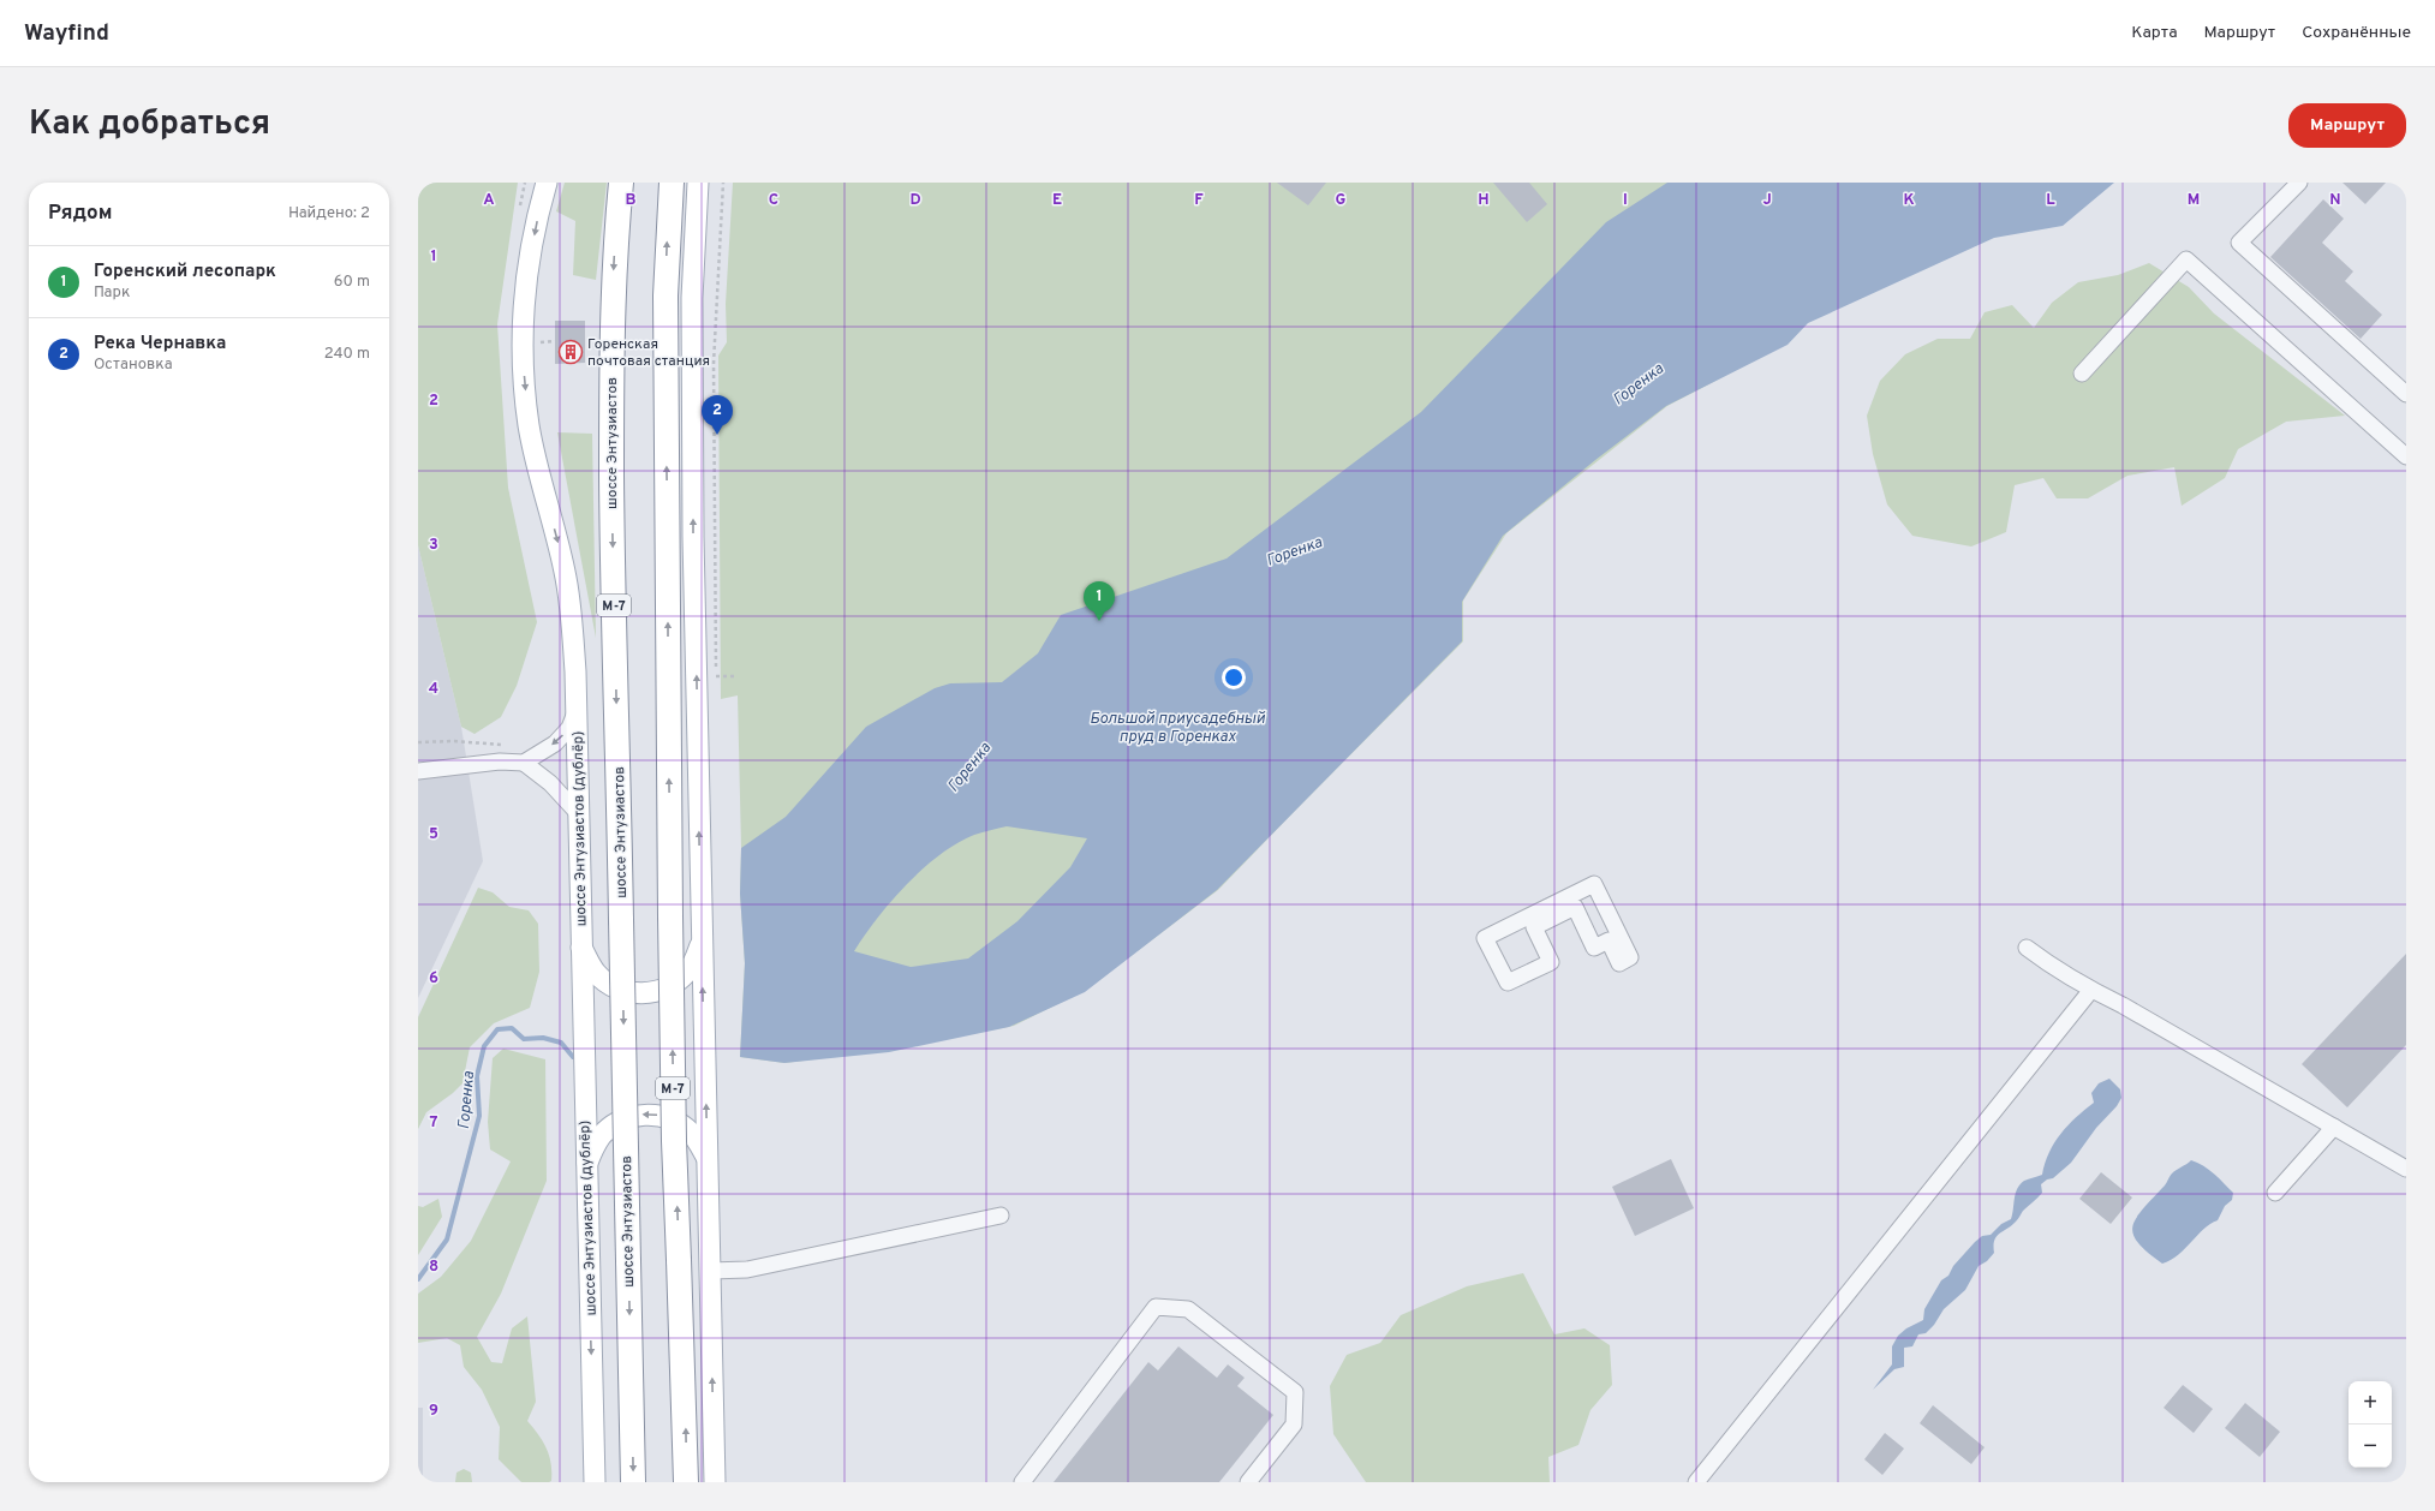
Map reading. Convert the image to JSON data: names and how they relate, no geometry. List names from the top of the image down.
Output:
{
  "streets": {
    "highway": ["шоссе Энтузиастов", "М-7"],
    "main road": ["шоссе Энтузиастов (дублёр)"]
  },
  "water": ["Горенка", "Большой приусадебный пруд в Горенках"],
  "places": {
    "building": ["Горенская почтовая станция"]
  },
  "page": {
    "header": "Wayfind",
    "nav": ["Карта", "Маршрут", "Сохранённые"],
    "title": "Как добраться",
    "buttons": "Маршрут",
    "heading": ["Рядом", "Найдено: 2"],
    "list": [
      {
        "mark": "1",
        "name": "Горенский лесопарк",
        "note": "Парк",
        "value": "60 m"
      },
      {
        "mark": "2",
        "name": "Река Чернавка",
        "note": "Остановка",
        "value": "240 m"
      }
    ],
    "pins": ["2", "1"],
    "map_buttons": ["+", "−"]
  },
  "grid": {
    "columns": [
      "A",
      "B",
      "C",
      "D",
      "E",
      "F",
      "G",
      "H",
      "I",
      "J",
      "K",
      "L",
      "M",
      "N"
    ],
    "rows": [
      "1",
      "2",
      "3",
      "4",
      "5",
      "6",
      "7",
      "8",
      "9"
    ]
  }
}
